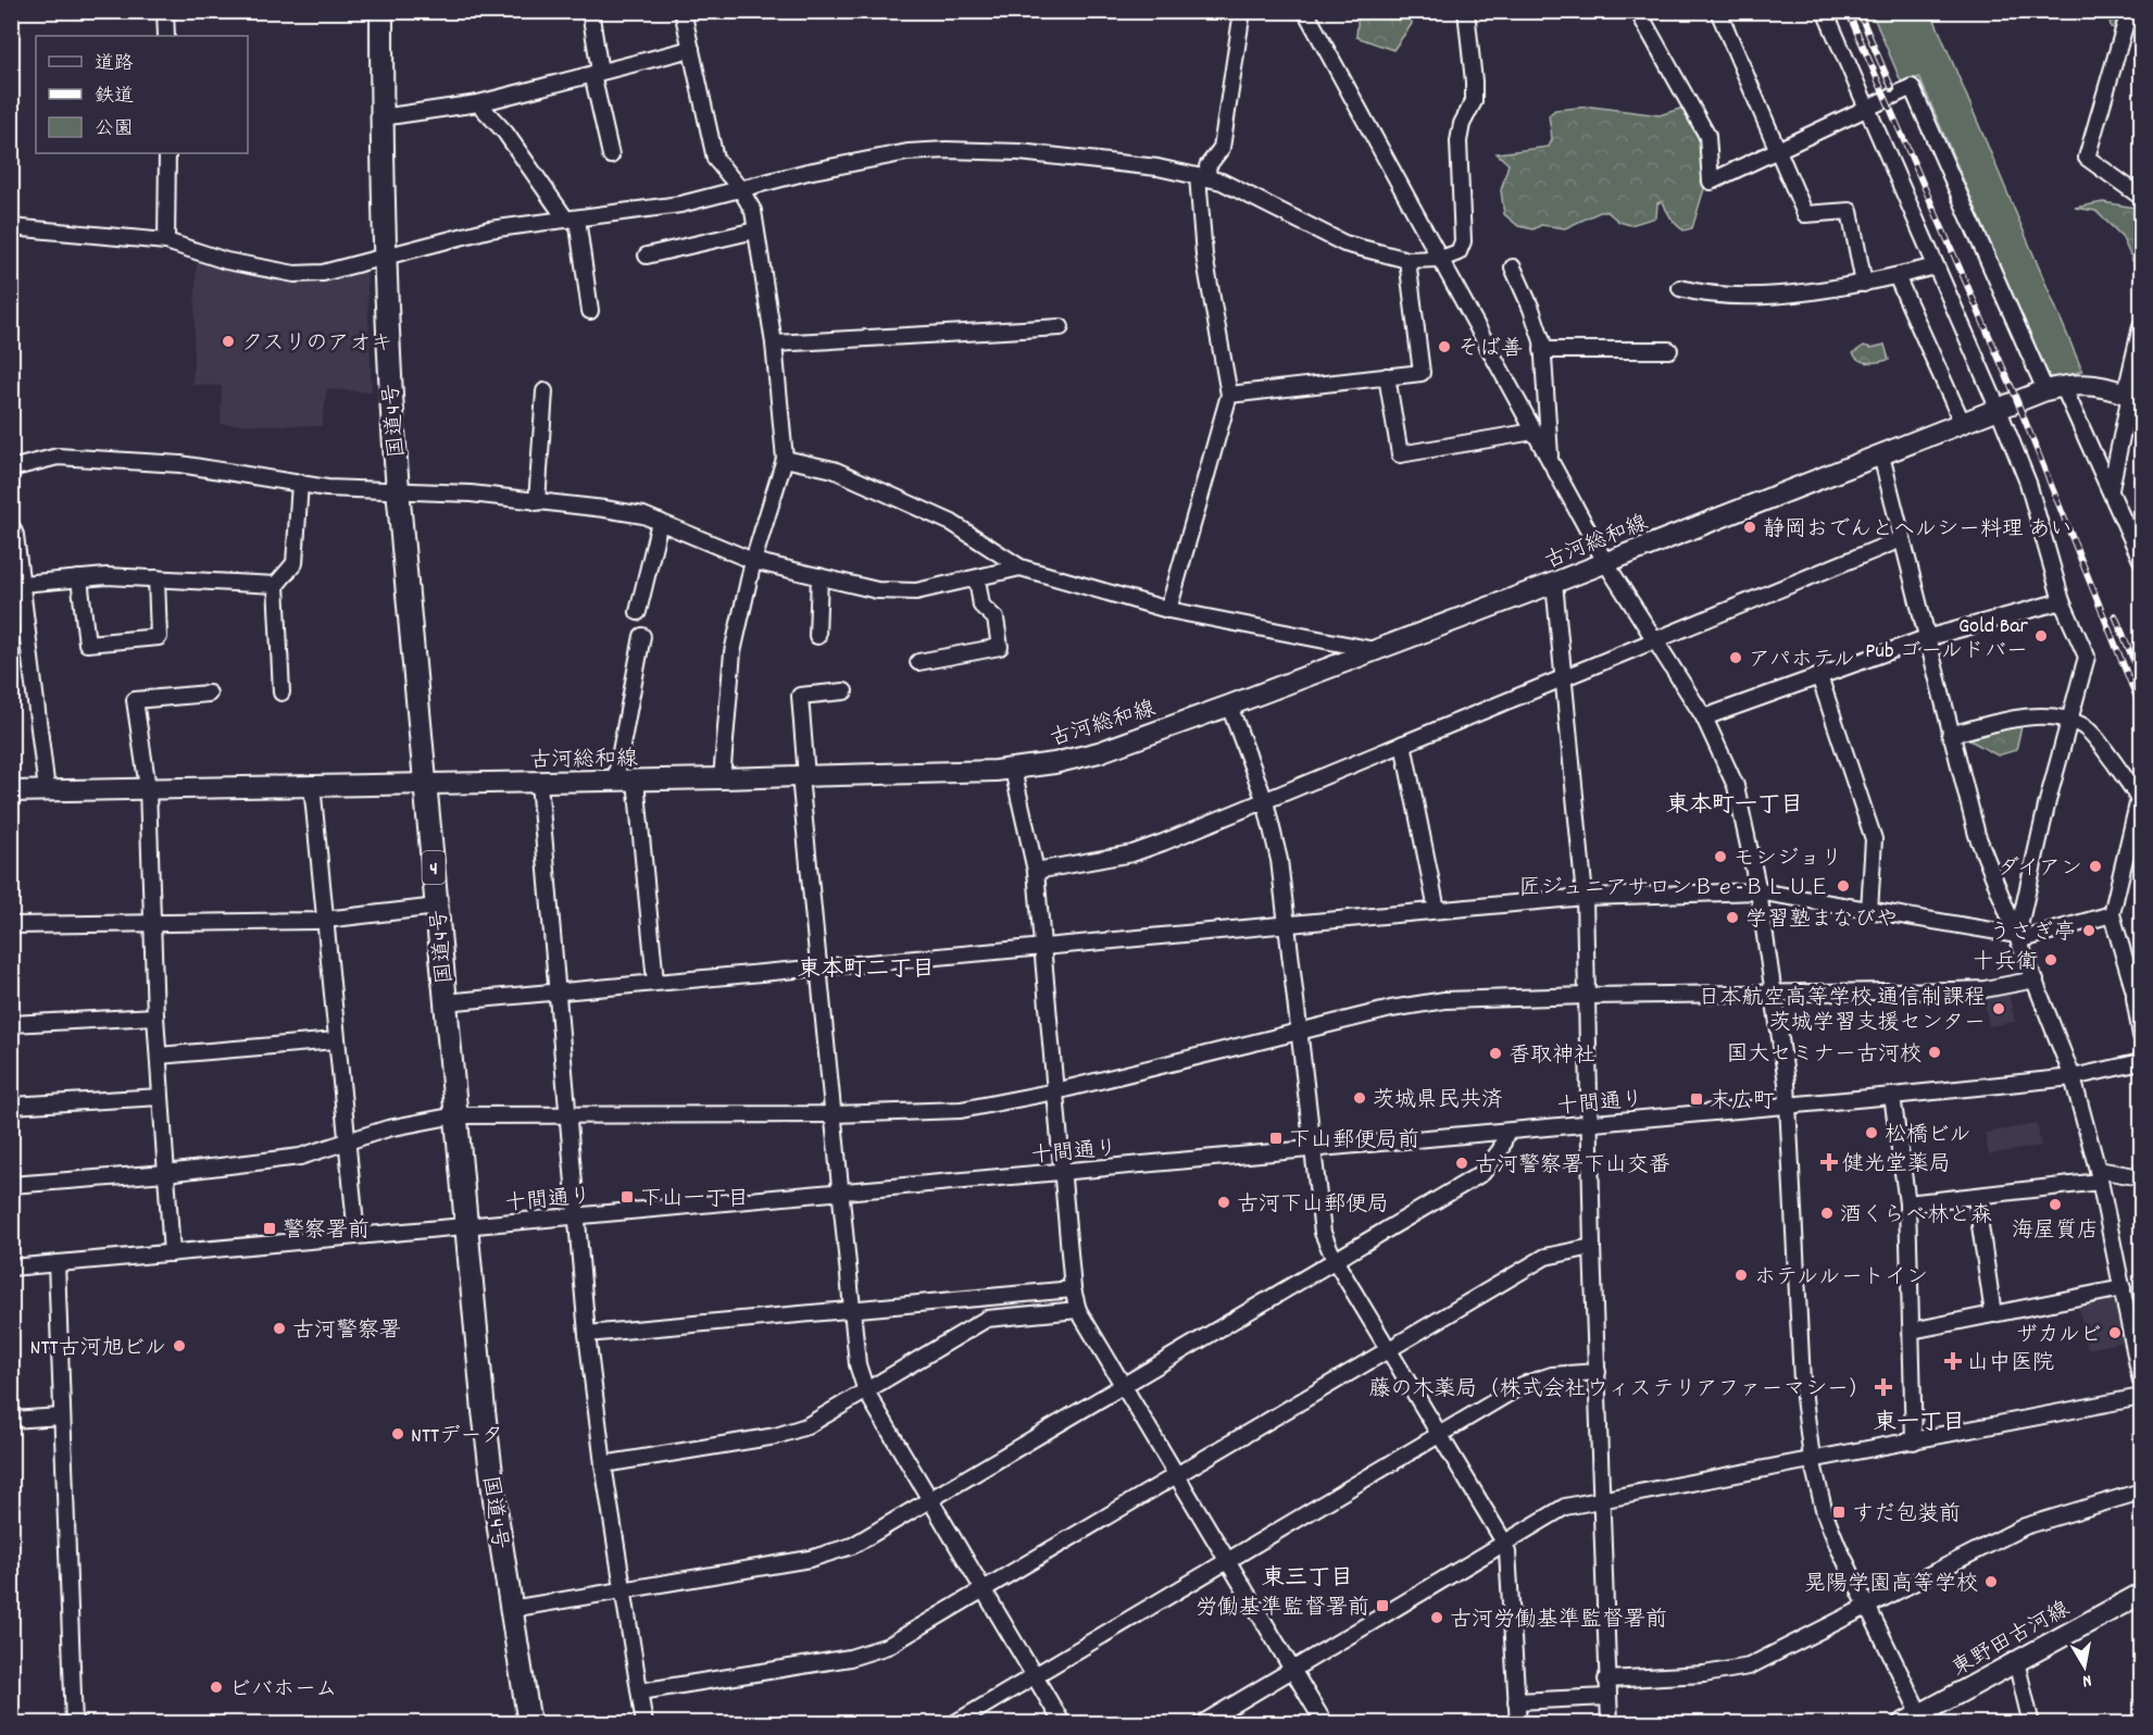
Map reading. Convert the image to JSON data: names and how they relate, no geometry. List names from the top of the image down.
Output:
{
  "streets": {
    "highway": ["国道4号", "4"],
    "main road": ["古河総和線", "東野田古河線"],
    "street": ["十間通り"]
  },
  "crossings": [
    ["国道4号", "古河総和線"],
    ["国道4号", "十間通り"]
  ],
  "districts": [
    "東本町一丁目",
    "東本町二丁目",
    "東一丁目",
    "東三丁目"
  ],
  "places": {
    "other": [
      "クスリのアオキ",
      "そば善",
      "静岡おでんとヘルシー料理 あい",
      "Gold Bar Pub ゴールドバー",
      "アパホテル",
      "モンジョリ",
      "ダイアン",
      "匠ジュニアサロンＢｅ−ＢＬＵＥ",
      "学習塾まなびや",
      "うさぎ亭",
      "十兵衛",
      "日本航空高等学校 通信制課程 茨城学習支援センター",
      "国大セミナー古河校",
      "香取神社",
      "茨城県民共済",
      "松橋ビル",
      "古河警察署下山交番",
      "古河下山郵便局",
      "海屋質店",
      "酒くらべ林と森",
      "ホテルルートイン",
      "古河警察署",
      "ザカルビ",
      "NTT古河旭ビル",
      "NTTデータ",
      "晃陽学園高等学校",
      "古河労働基準監督署前",
      "ビバホーム"
    ],
    "transit": [
      "末広町",
      "下山郵便局前",
      "下山一丁目",
      "警察署前",
      "すだ包装前",
      "労働基準監督署前"
    ],
    "health": ["健光堂薬局", "山中医院", "藤の木薬局（株式会社ウィステリアファーマシー）"]
  },
  "legend": ["道路", "鉄道", "公園"],
  "north": "bottom"
}
